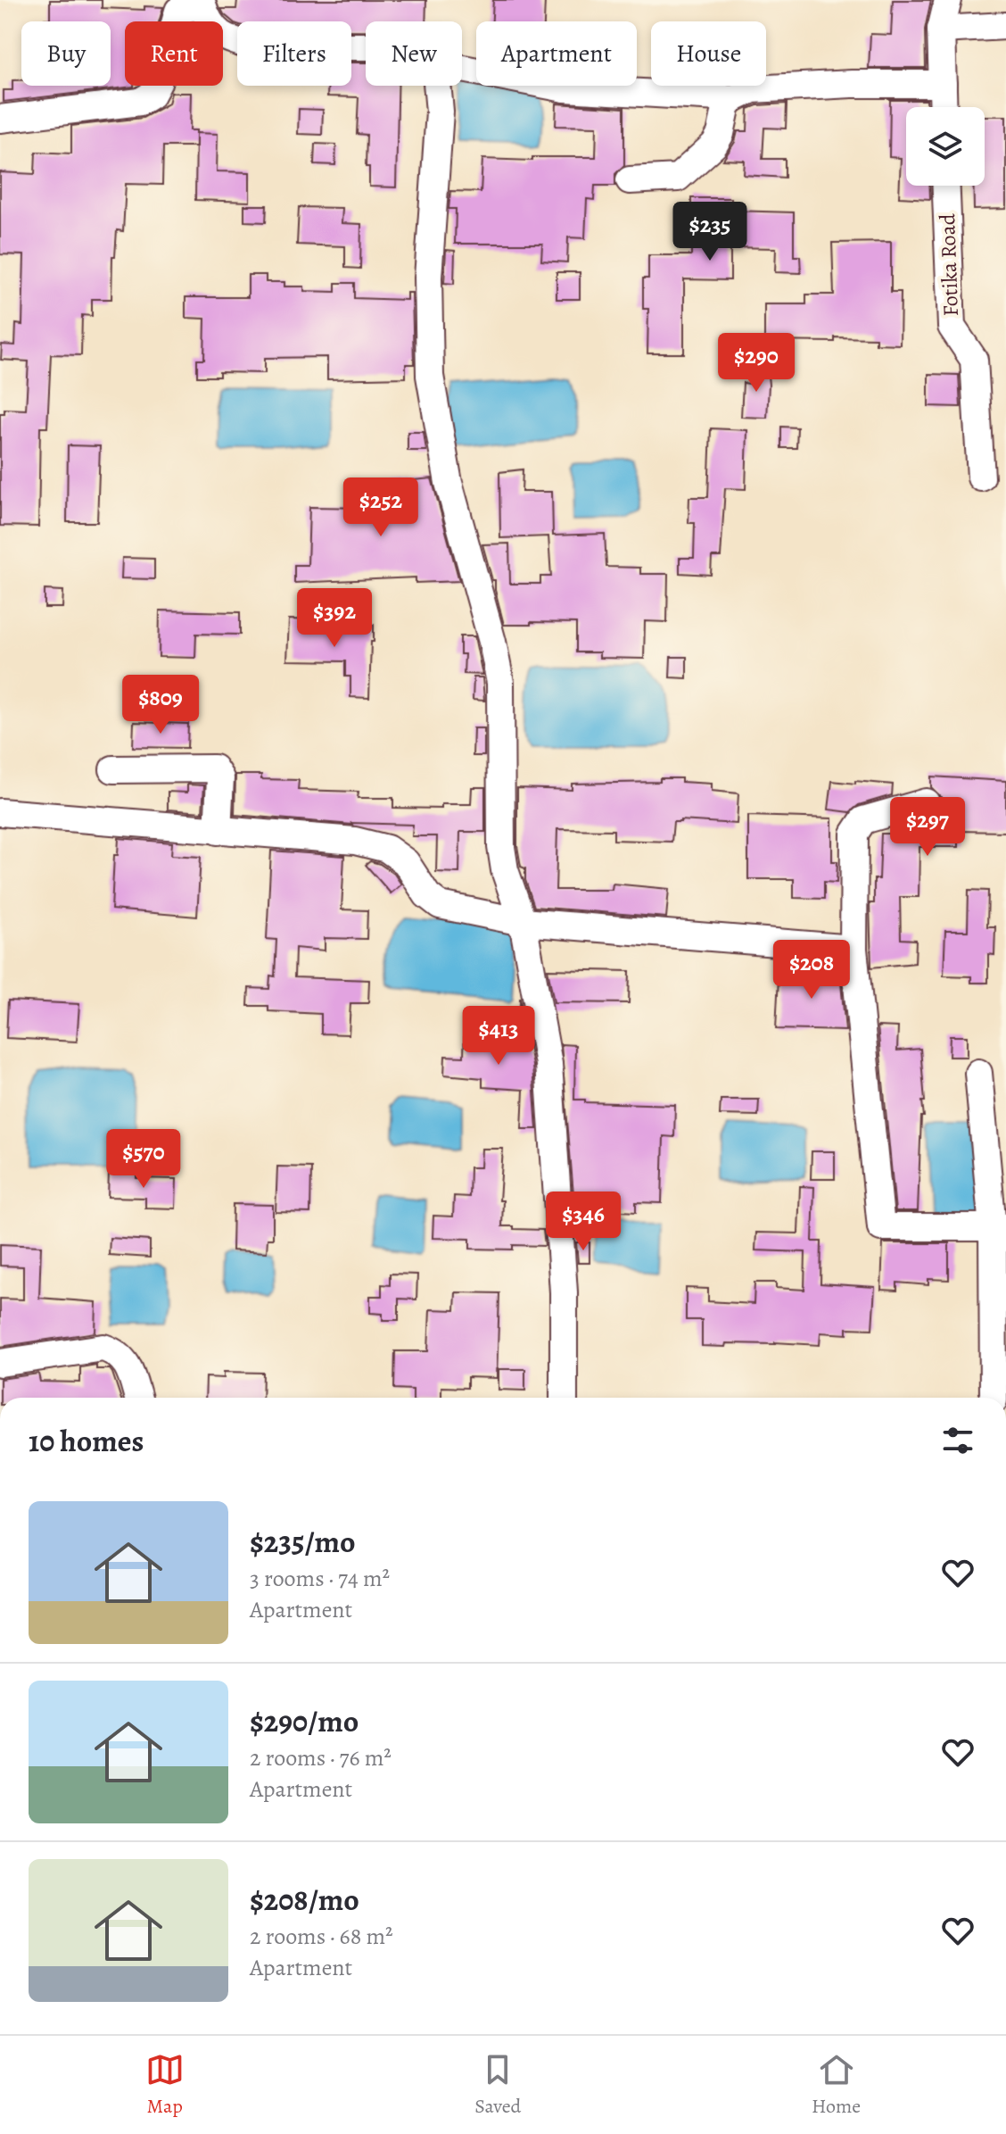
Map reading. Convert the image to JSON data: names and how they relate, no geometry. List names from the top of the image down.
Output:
{
  "streets": {
    "street": ["Fotika Road"]
  },
  "page": {
    "chip": [
      "Buy",
      "Rent",
      "Filters",
      "New",
      "Apartment",
      "House"
    ],
    "price": [
      "$235",
      "$290",
      "$252",
      "$392",
      "$809",
      "$297",
      "$208",
      "$413",
      "$570",
      "$346"
    ],
    "heading": "10 homes",
    "list": [
      {
        "name": "$235/mo",
        "note": "3 rooms · 74 m² · Apartment"
      },
      {
        "name": "$290/mo",
        "note": "2 rooms · 76 m² · Apartment"
      },
      {
        "name": "$208/mo",
        "note": "2 rooms · 68 m² · Apartment"
      }
    ],
    "tabs": ["Map", "Saved", "Home"]
  }
}
